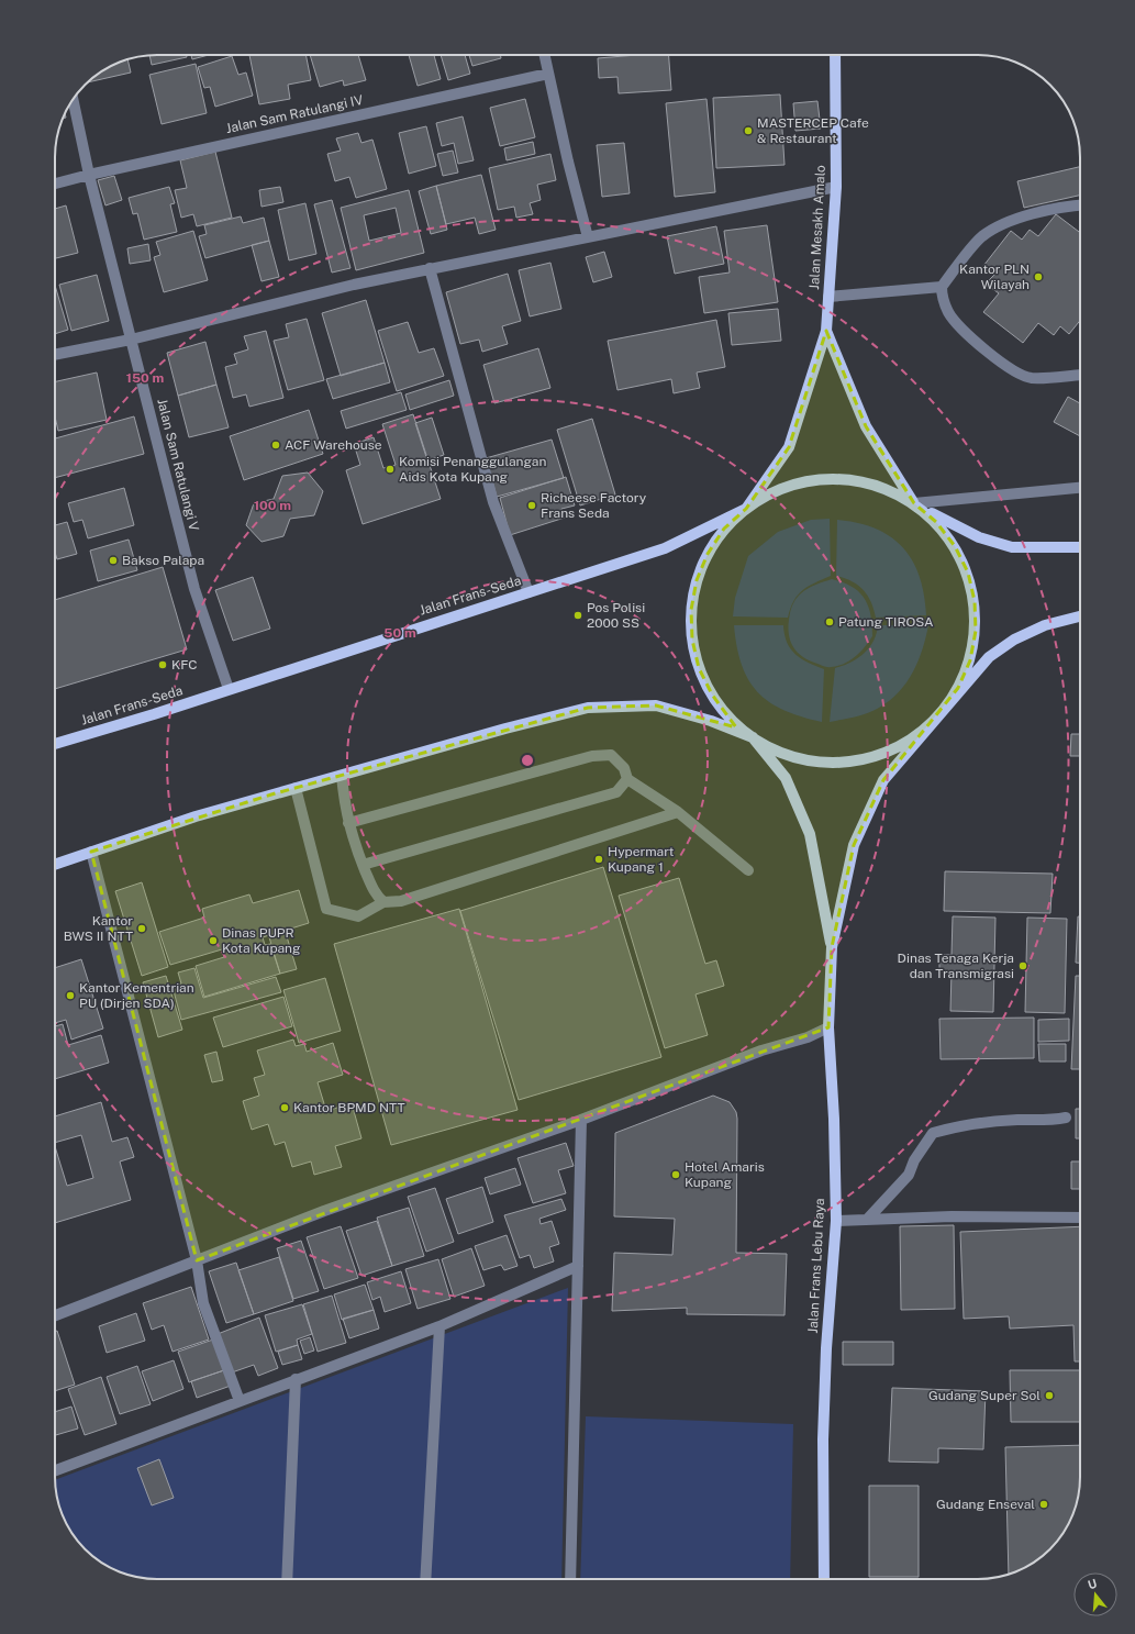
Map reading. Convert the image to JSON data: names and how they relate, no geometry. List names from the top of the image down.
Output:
{
  "streets": {
    "main road": ["Jalan Mesakh Amalo", "Jalan Frans-Seda", "Jalan Frans Lebu Raya"],
    "street": ["Jalan Sam Ratulangi IV", "Jalan Sam Ratulangi V"]
  },
  "crossings": [
    ["Jalan Sam Ratulangi IV", "Jalan Sam Ratulangi V"],
    ["Jalan Mesakh Amalo", "Jalan Frans-Seda"],
    ["Jalan Sam Ratulangi V", "Jalan Frans-Seda"]
  ],
  "places": [
    "MASTERCEP Cafe & Restaurant",
    "Kantor PLN Wilayah",
    "ACF Warehouse",
    "Komisi Penanggulangan Aids Kota Kupang",
    "Richeese Factory Frans Seda",
    "Bakso Palapa",
    "Pos Polisi 2000 SS",
    "Patung TIROSA",
    "KFC",
    "Hypermart Kupang 1",
    "Kantor BWS II NTT",
    "Dinas PUPR Kota Kupang",
    "Dinas Tenaga Kerja dan Transmigrasi",
    "Kantor Kementrian PU (Dirjen SDA)",
    "Kantor BPMD NTT",
    "Hotel Amaris Kupang",
    "Gudang Super Sol",
    "Gudang Enseval"
  ],
  "north": "top",
  "rings": ["150 m", "100 m", "50 m"]
}
